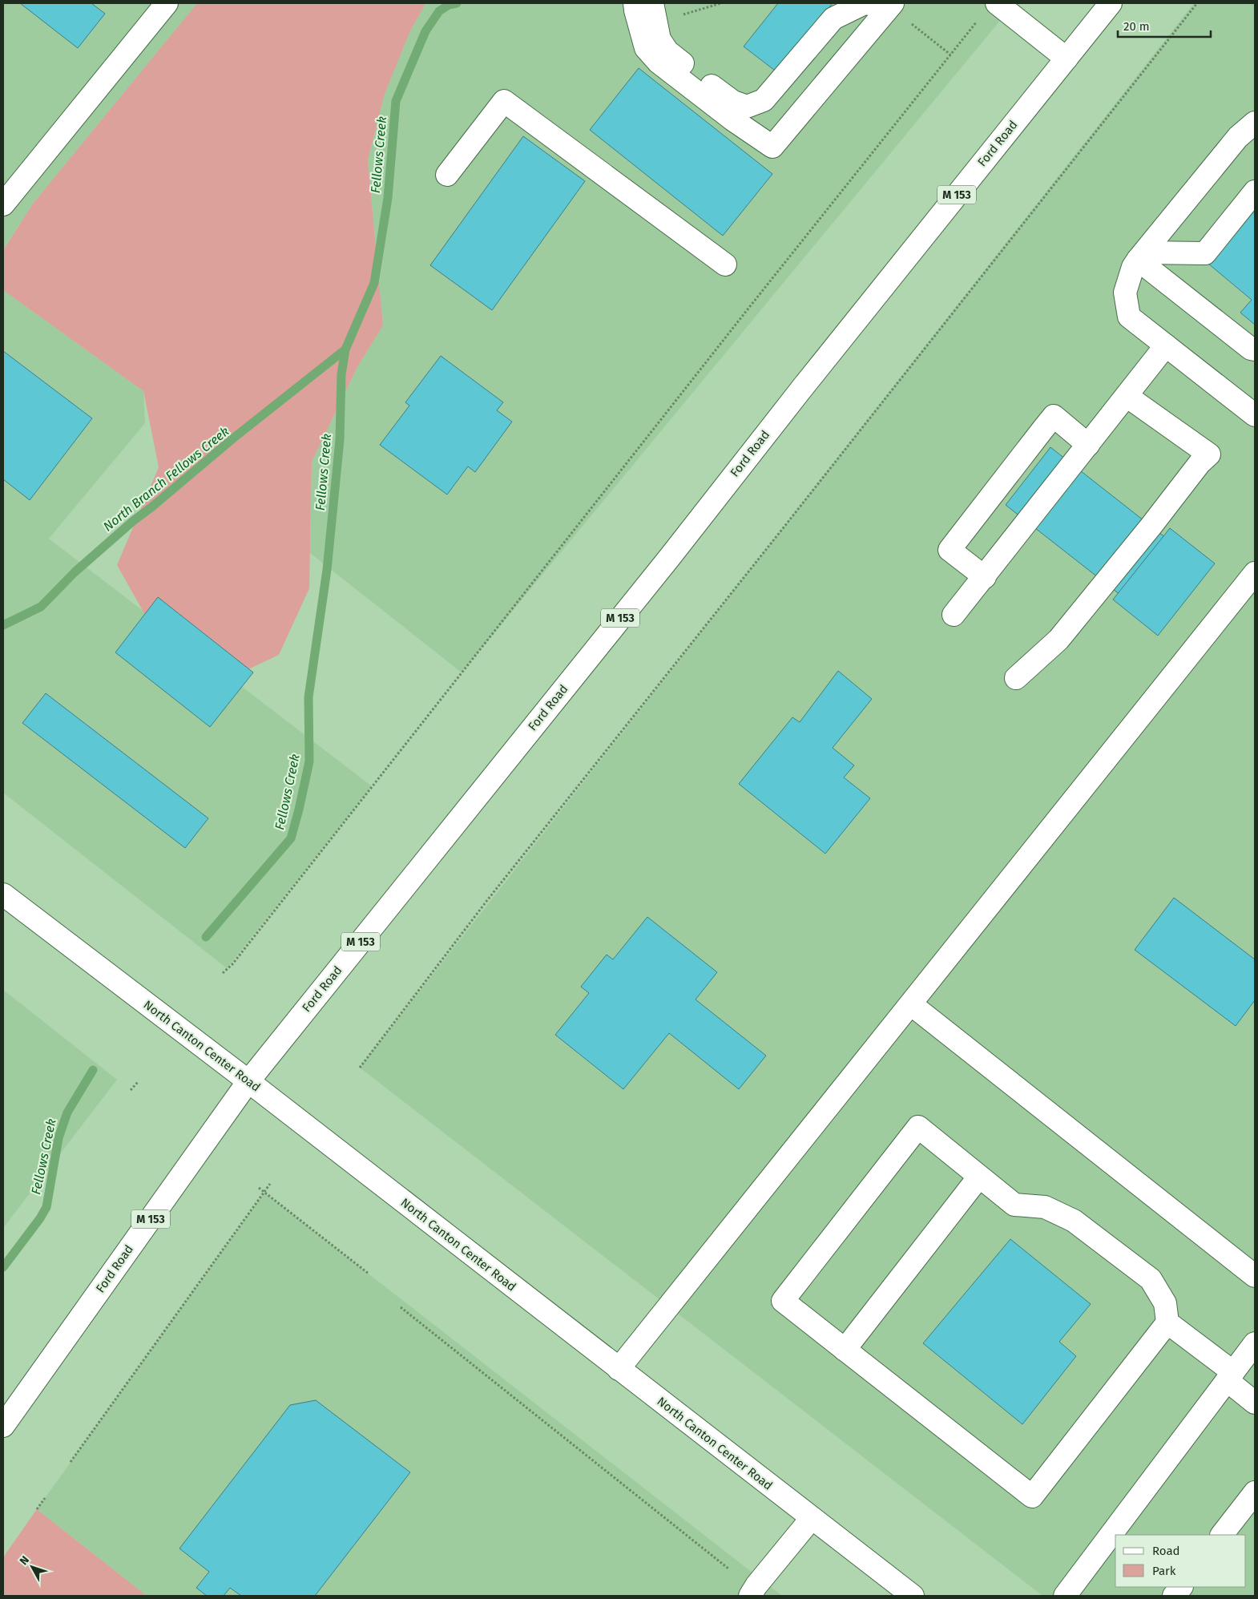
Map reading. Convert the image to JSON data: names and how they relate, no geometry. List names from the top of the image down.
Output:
{
  "streets": {
    "main road": ["Ford Road", "M 153", "North Canton Center Road"]
  },
  "crossings": [
    ["Ford Road", "North Canton Center Road"]
  ],
  "water": ["Fellows Creek", "North Branch Fellows Creek"],
  "legend": ["Road", "Park"],
  "scale_bar": "20 m",
  "north": "top left"
}
